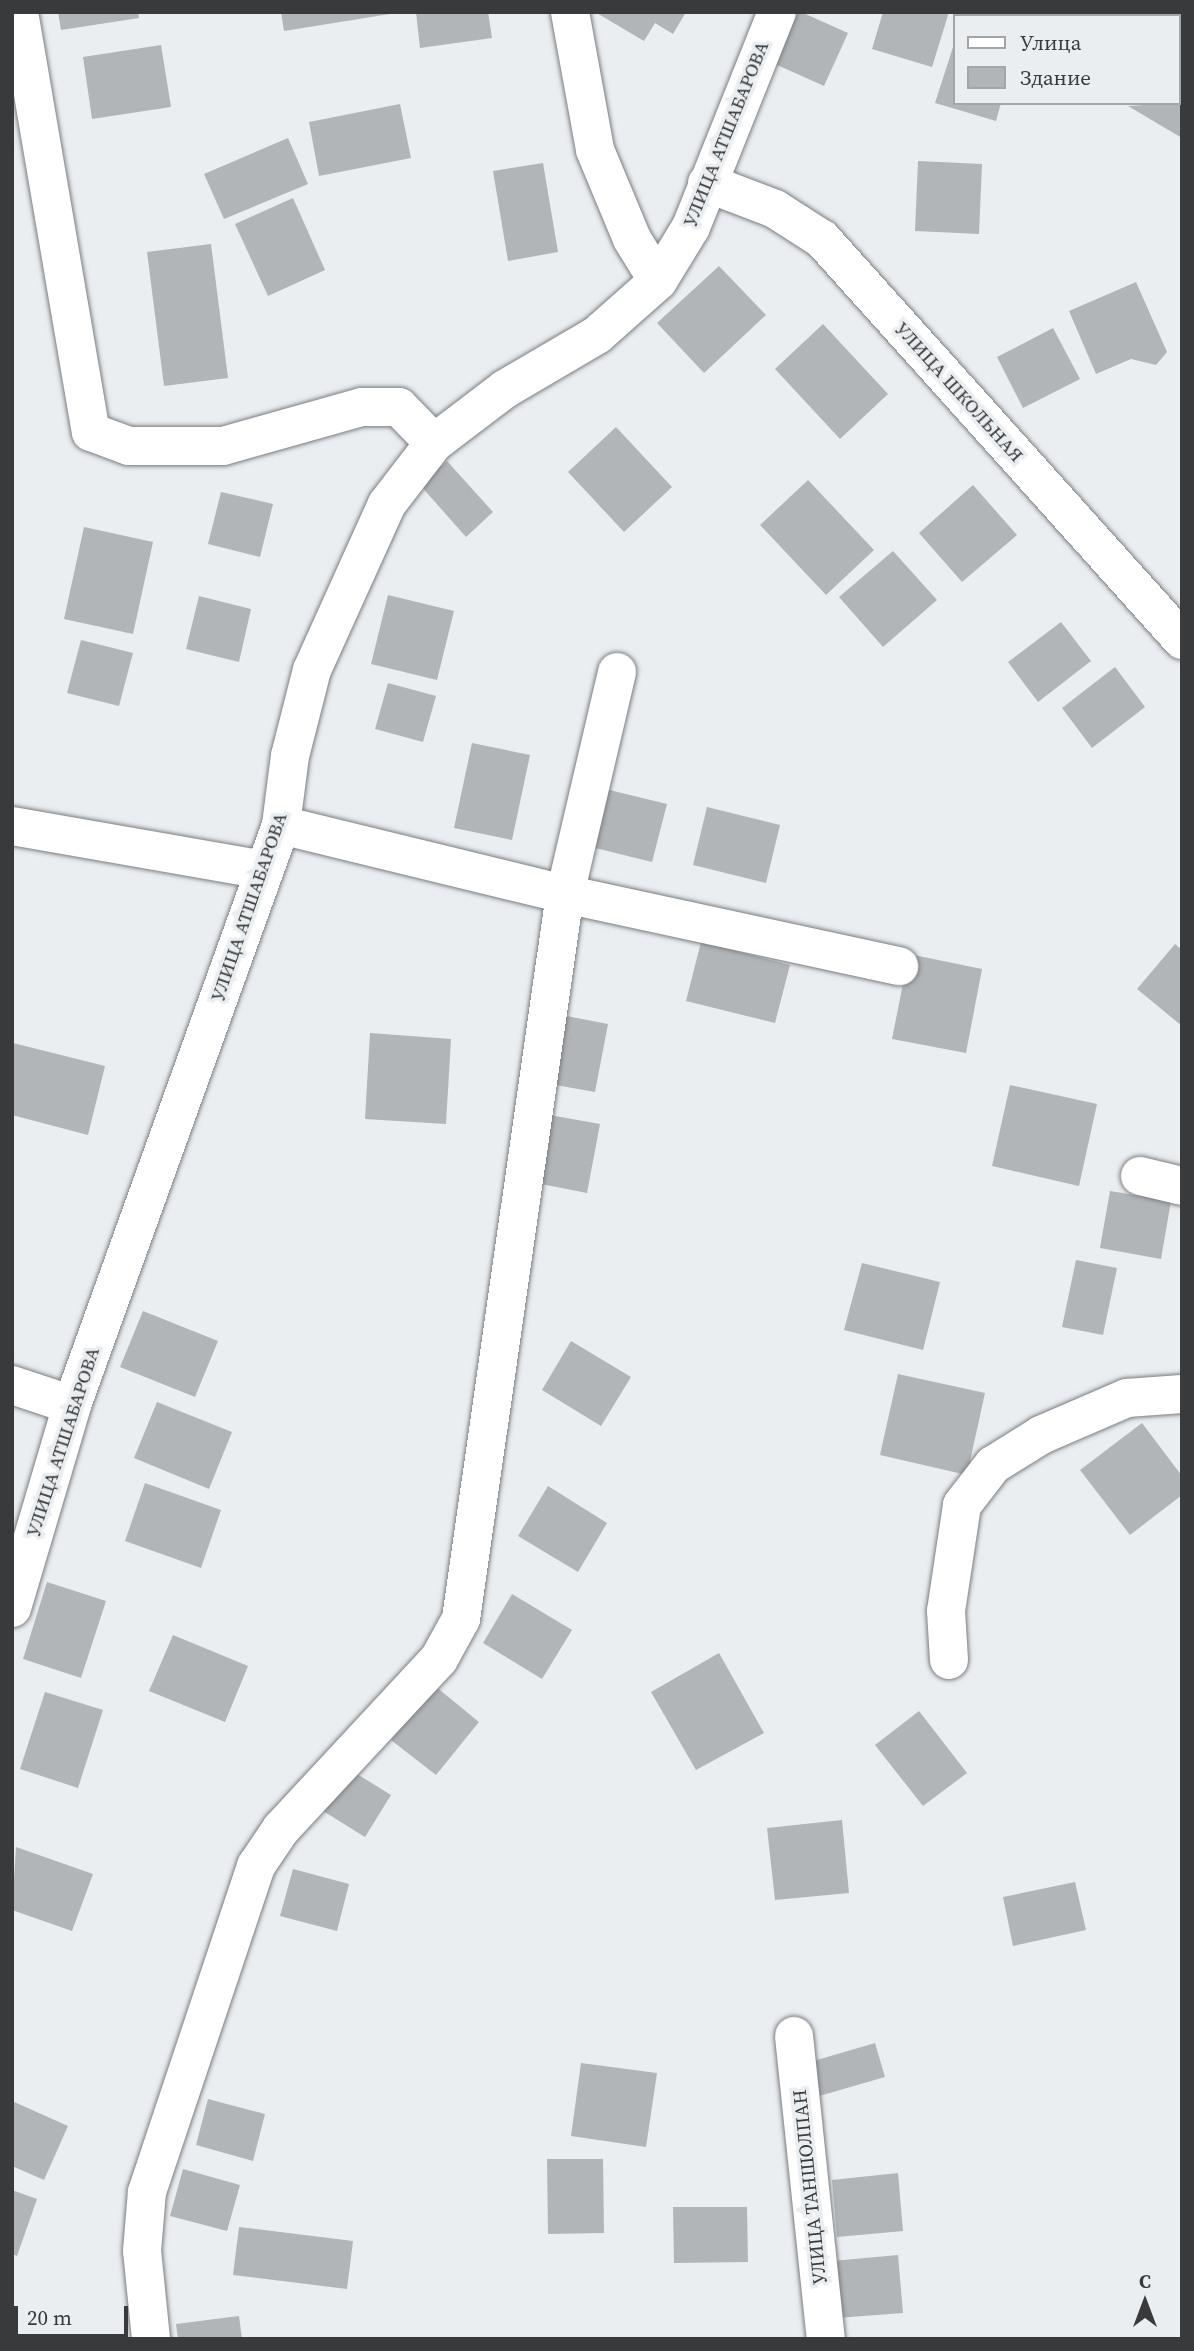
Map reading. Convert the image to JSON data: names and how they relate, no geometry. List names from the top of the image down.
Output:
{
  "streets": {
    "street": ["УЛИЦА АТШАБАРОВА", "УЛИЦА ШКОЛЬНАЯ", "УЛИЦА ТАНШОЛПАН"]
  },
  "crossings": [
    ["УЛИЦА АТШАБАРОВА", "УЛИЦА ШКОЛЬНАЯ"]
  ],
  "legend": ["Улица", "Здание"],
  "scale_bar": "20 m",
  "north": "top"
}
